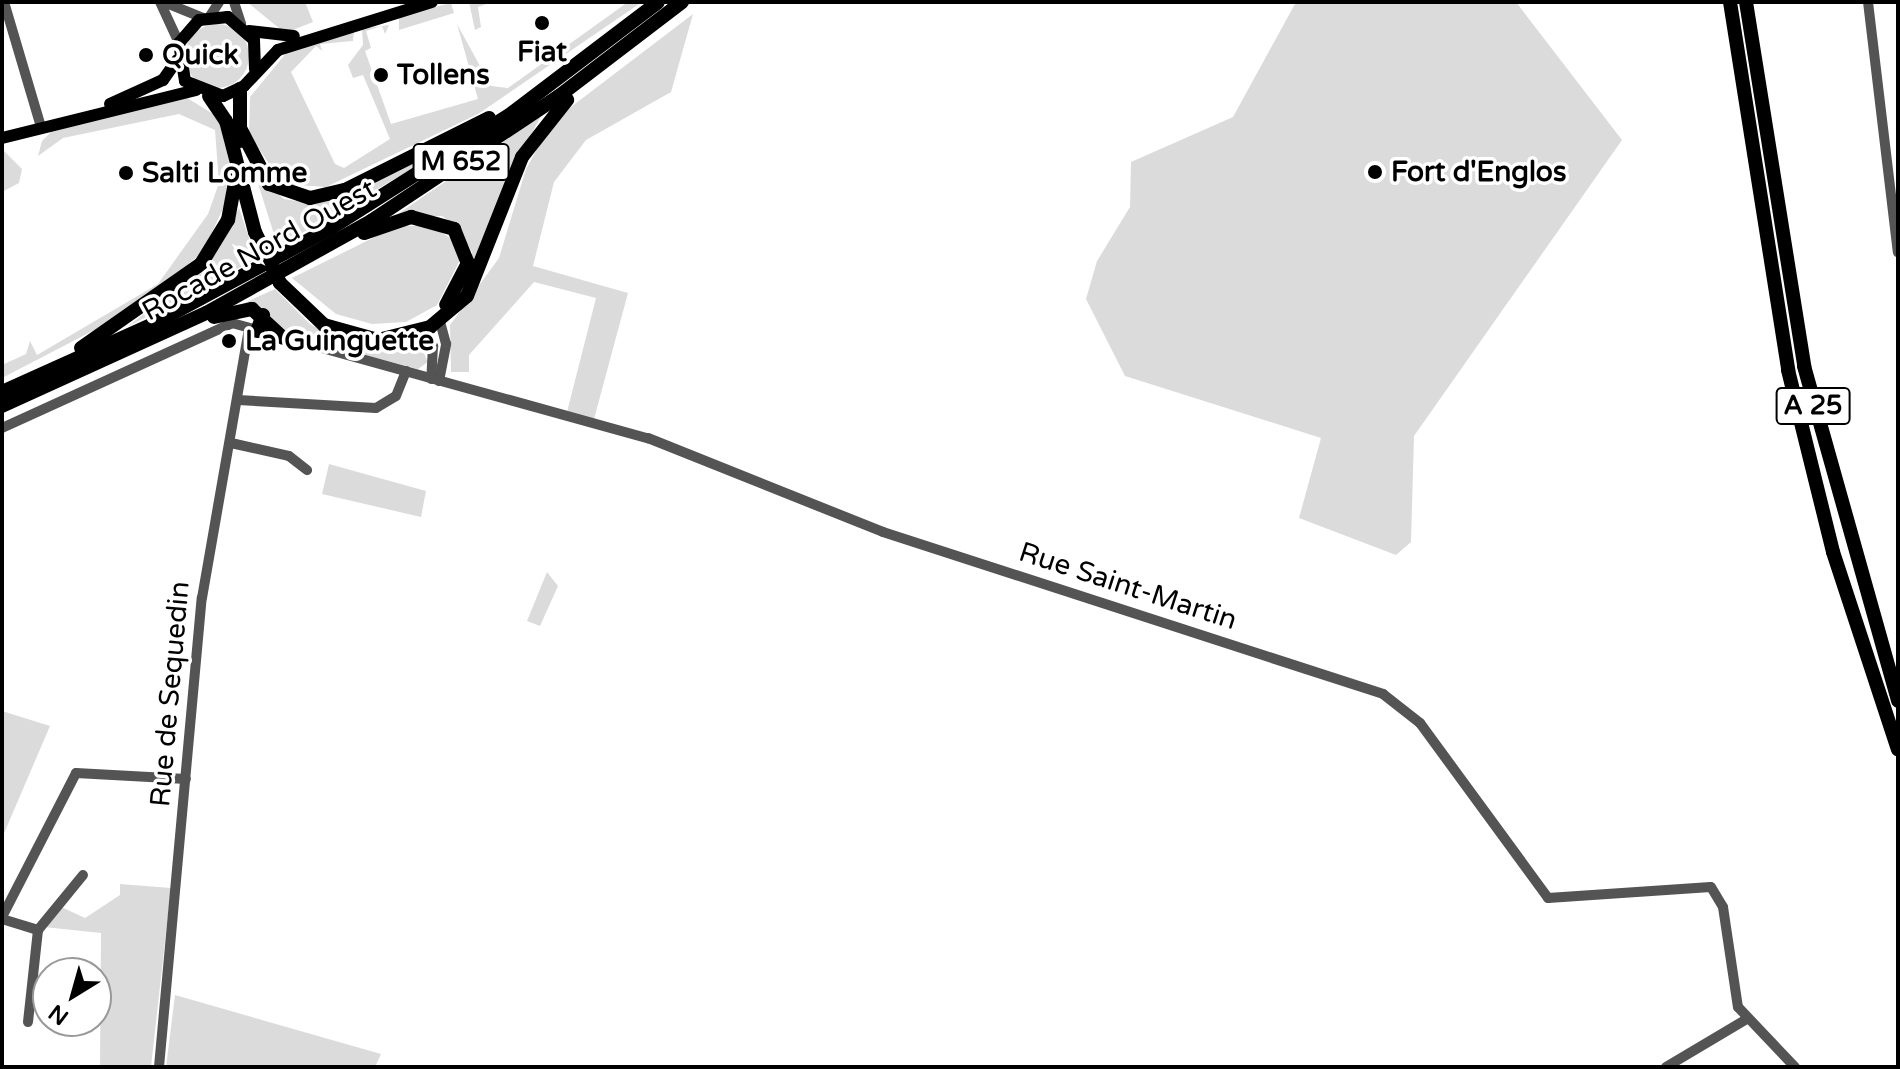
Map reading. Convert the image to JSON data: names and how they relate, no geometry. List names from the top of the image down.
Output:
{
  "streets": {
    "highway": ["M 652", "Rocade Nord Ouest", "A 25"],
    "street": ["Rue Saint-Martin", "Rue de Sequedin"]
  },
  "crossings": [
    ["Rue Saint-Martin", "Rue de Sequedin"]
  ],
  "places": [
    "Fiat",
    "Quick",
    "Tollens",
    "Fort d'Englos",
    "Salti Lomme",
    "La Guinguette"
  ],
  "north": "bottom left"
}
